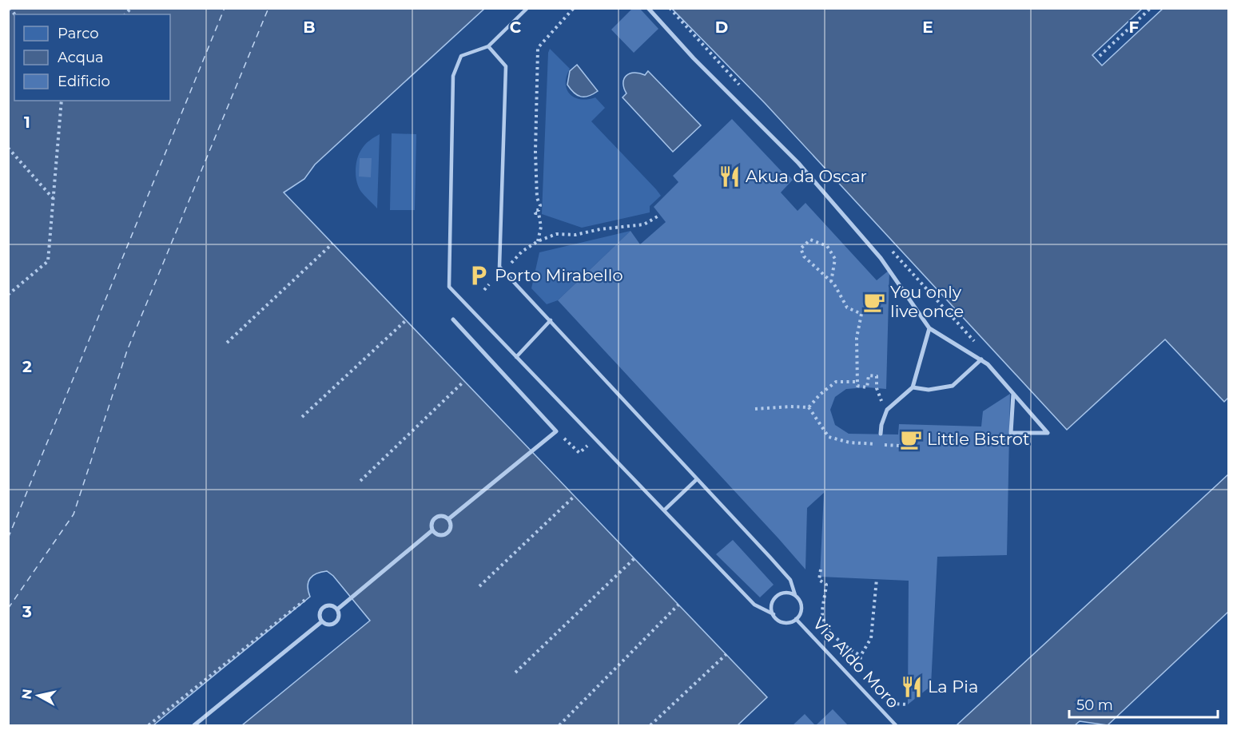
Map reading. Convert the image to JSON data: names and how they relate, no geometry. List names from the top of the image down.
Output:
{
  "streets": {
    "lane": ["Via Aldo Moro"]
  },
  "places": {
    "restaurant": ["Akua da Oscar", "La Pia"],
    "parking": ["Porto Mirabello"],
    "cafe": ["You only live once", "Little Bistrot"]
  },
  "legend": ["Parco", "Acqua", "Edificio"],
  "scale_bar": "50 m",
  "north": "left",
  "grid": {
    "columns": [
      "B",
      "C",
      "D",
      "E",
      "F"
    ],
    "rows": ["1", "2", "3"]
  }
}
